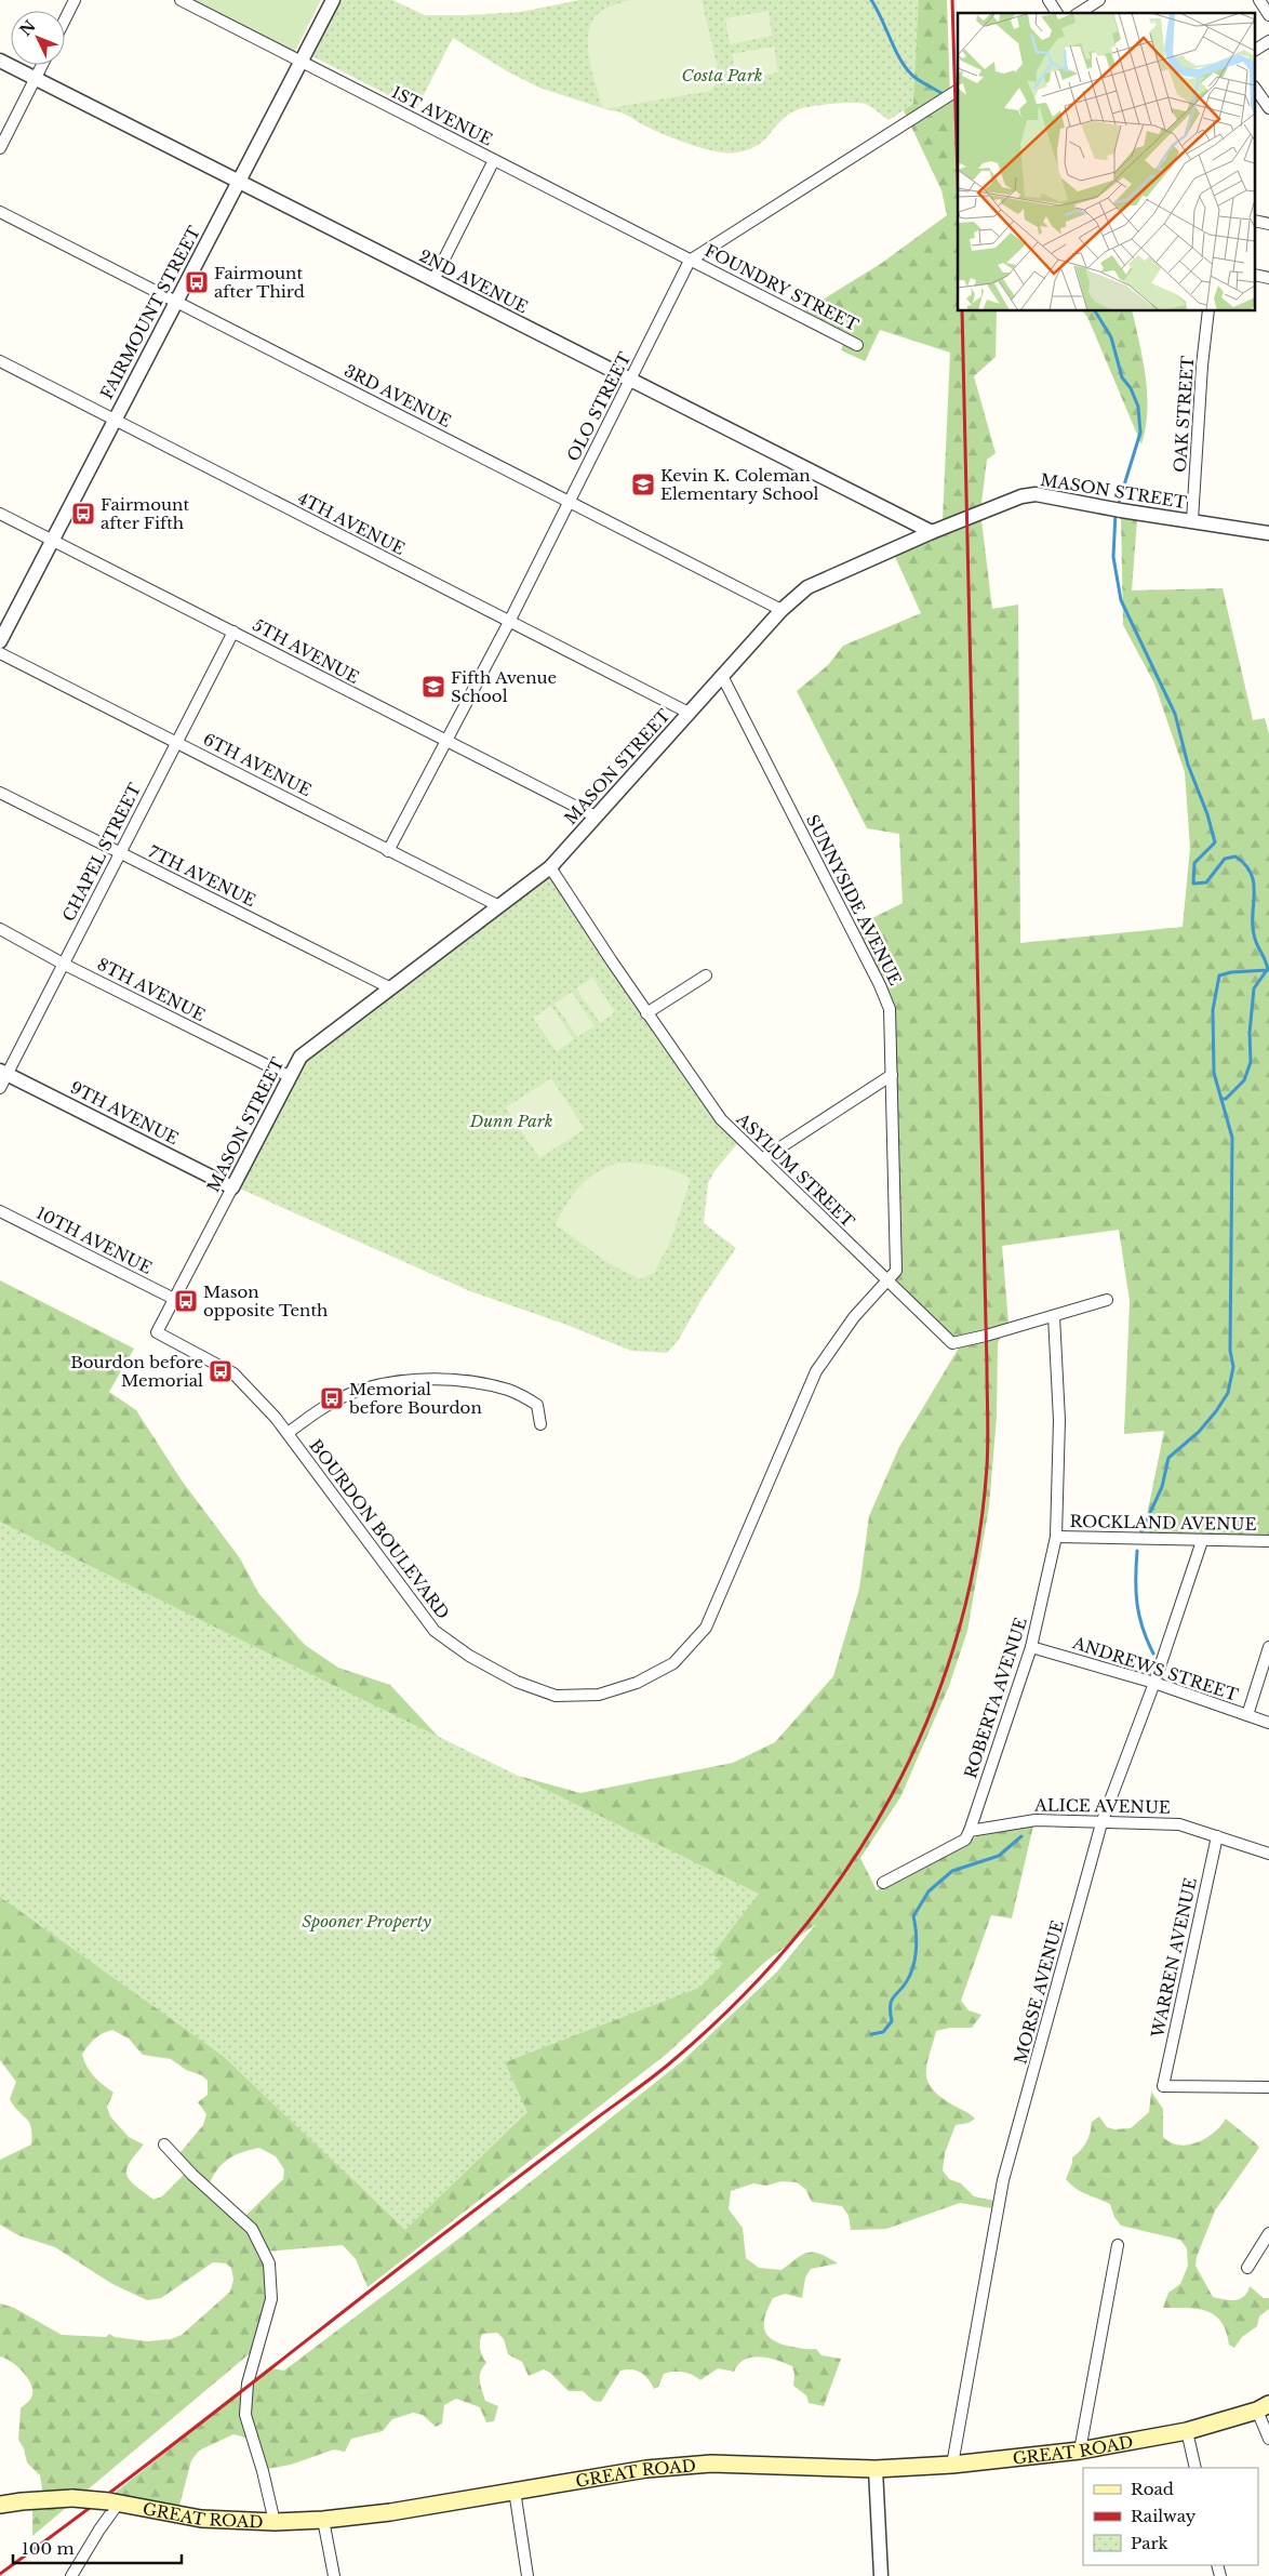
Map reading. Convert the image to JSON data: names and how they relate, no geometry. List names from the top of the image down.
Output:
{
  "streets": {
    "main road": ["GREAT ROAD"],
    "street": [
      "1ST AVENUE",
      "2ND AVENUE",
      "FOUNDRY STREET",
      "FAIRMOUNT STREET",
      "3RD AVENUE",
      "OLO STREET",
      "OAK STREET",
      "MASON STREET",
      "4TH AVENUE",
      "5TH AVENUE",
      "6TH AVENUE",
      "CHAPEL STREET",
      "7TH AVENUE",
      "SUNNYSIDE AVENUE",
      "8TH AVENUE",
      "9TH AVENUE",
      "ASYLUM STREET",
      "10TH AVENUE",
      "ROCKLAND AVENUE",
      "BOURDON BOULEVARD",
      "ANDREWS STREET",
      "ROBERTA AVENUE",
      "ALICE AVENUE",
      "WARREN AVENUE",
      "MORSE AVENUE"
    ]
  },
  "crossings": [
    ["1ST AVENUE", "FOUNDRY STREET"],
    ["1ST AVENUE", "FAIRMOUNT STREET"],
    ["1ST AVENUE", "OLO STREET"],
    ["2ND AVENUE", "FAIRMOUNT STREET"],
    ["2ND AVENUE", "OLO STREET"],
    ["2ND AVENUE", "MASON STREET"],
    ["FOUNDRY STREET", "OLO STREET"],
    ["FAIRMOUNT STREET", "3RD AVENUE"],
    ["FAIRMOUNT STREET", "4TH AVENUE"],
    ["FAIRMOUNT STREET", "5TH AVENUE"],
    ["3RD AVENUE", "OLO STREET"],
    ["3RD AVENUE", "MASON STREET"],
    ["OLO STREET", "4TH AVENUE"],
    ["OLO STREET", "5TH AVENUE"],
    ["OLO STREET", "6TH AVENUE"],
    ["OAK STREET", "MASON STREET"],
    ["MASON STREET", "4TH AVENUE"],
    ["MASON STREET", "5TH AVENUE"],
    ["MASON STREET", "6TH AVENUE"],
    ["MASON STREET", "7TH AVENUE"],
    ["MASON STREET", "SUNNYSIDE AVENUE"],
    ["MASON STREET", "8TH AVENUE"],
    ["MASON STREET", "9TH AVENUE"],
    ["MASON STREET", "ASYLUM STREET"],
    ["MASON STREET", "10TH AVENUE"],
    ["MASON STREET", "BOURDON BOULEVARD"],
    ["5TH AVENUE", "CHAPEL STREET"],
    ["6TH AVENUE", "CHAPEL STREET"],
    ["CHAPEL STREET", "7TH AVENUE"],
    ["CHAPEL STREET", "8TH AVENUE"],
    ["CHAPEL STREET", "9TH AVENUE"],
    ["SUNNYSIDE AVENUE", "ASYLUM STREET"],
    ["SUNNYSIDE AVENUE", "BOURDON BOULEVARD"],
    ["ASYLUM STREET", "BOURDON BOULEVARD"],
    ["ASYLUM STREET", "ROBERTA AVENUE"],
    ["ROCKLAND AVENUE", "ROBERTA AVENUE"],
    ["ROCKLAND AVENUE", "MORSE AVENUE"],
    ["ANDREWS STREET", "ROBERTA AVENUE"],
    ["ANDREWS STREET", "MORSE AVENUE"],
    ["ROBERTA AVENUE", "ALICE AVENUE"],
    ["ALICE AVENUE", "WARREN AVENUE"],
    ["ALICE AVENUE", "MORSE AVENUE"],
    ["MORSE AVENUE", "GREAT ROAD"]
  ],
  "parks": ["Costa Park", "Dunn Park", "Spooner Property"],
  "places": {
    "bus stop": [
      "Fairmount after Third",
      "Fairmount after Fifth",
      "Mason opposite Tenth",
      "Bourdon before Memorial",
      "Memorial before Bourdon"
    ],
    "school or university": ["Kevin K. Coleman Elementary School", "Fifth Avenue School"]
  },
  "legend": ["Road", "Railway", "Park"],
  "scale_bar": "100 m",
  "north": "top left"
}
